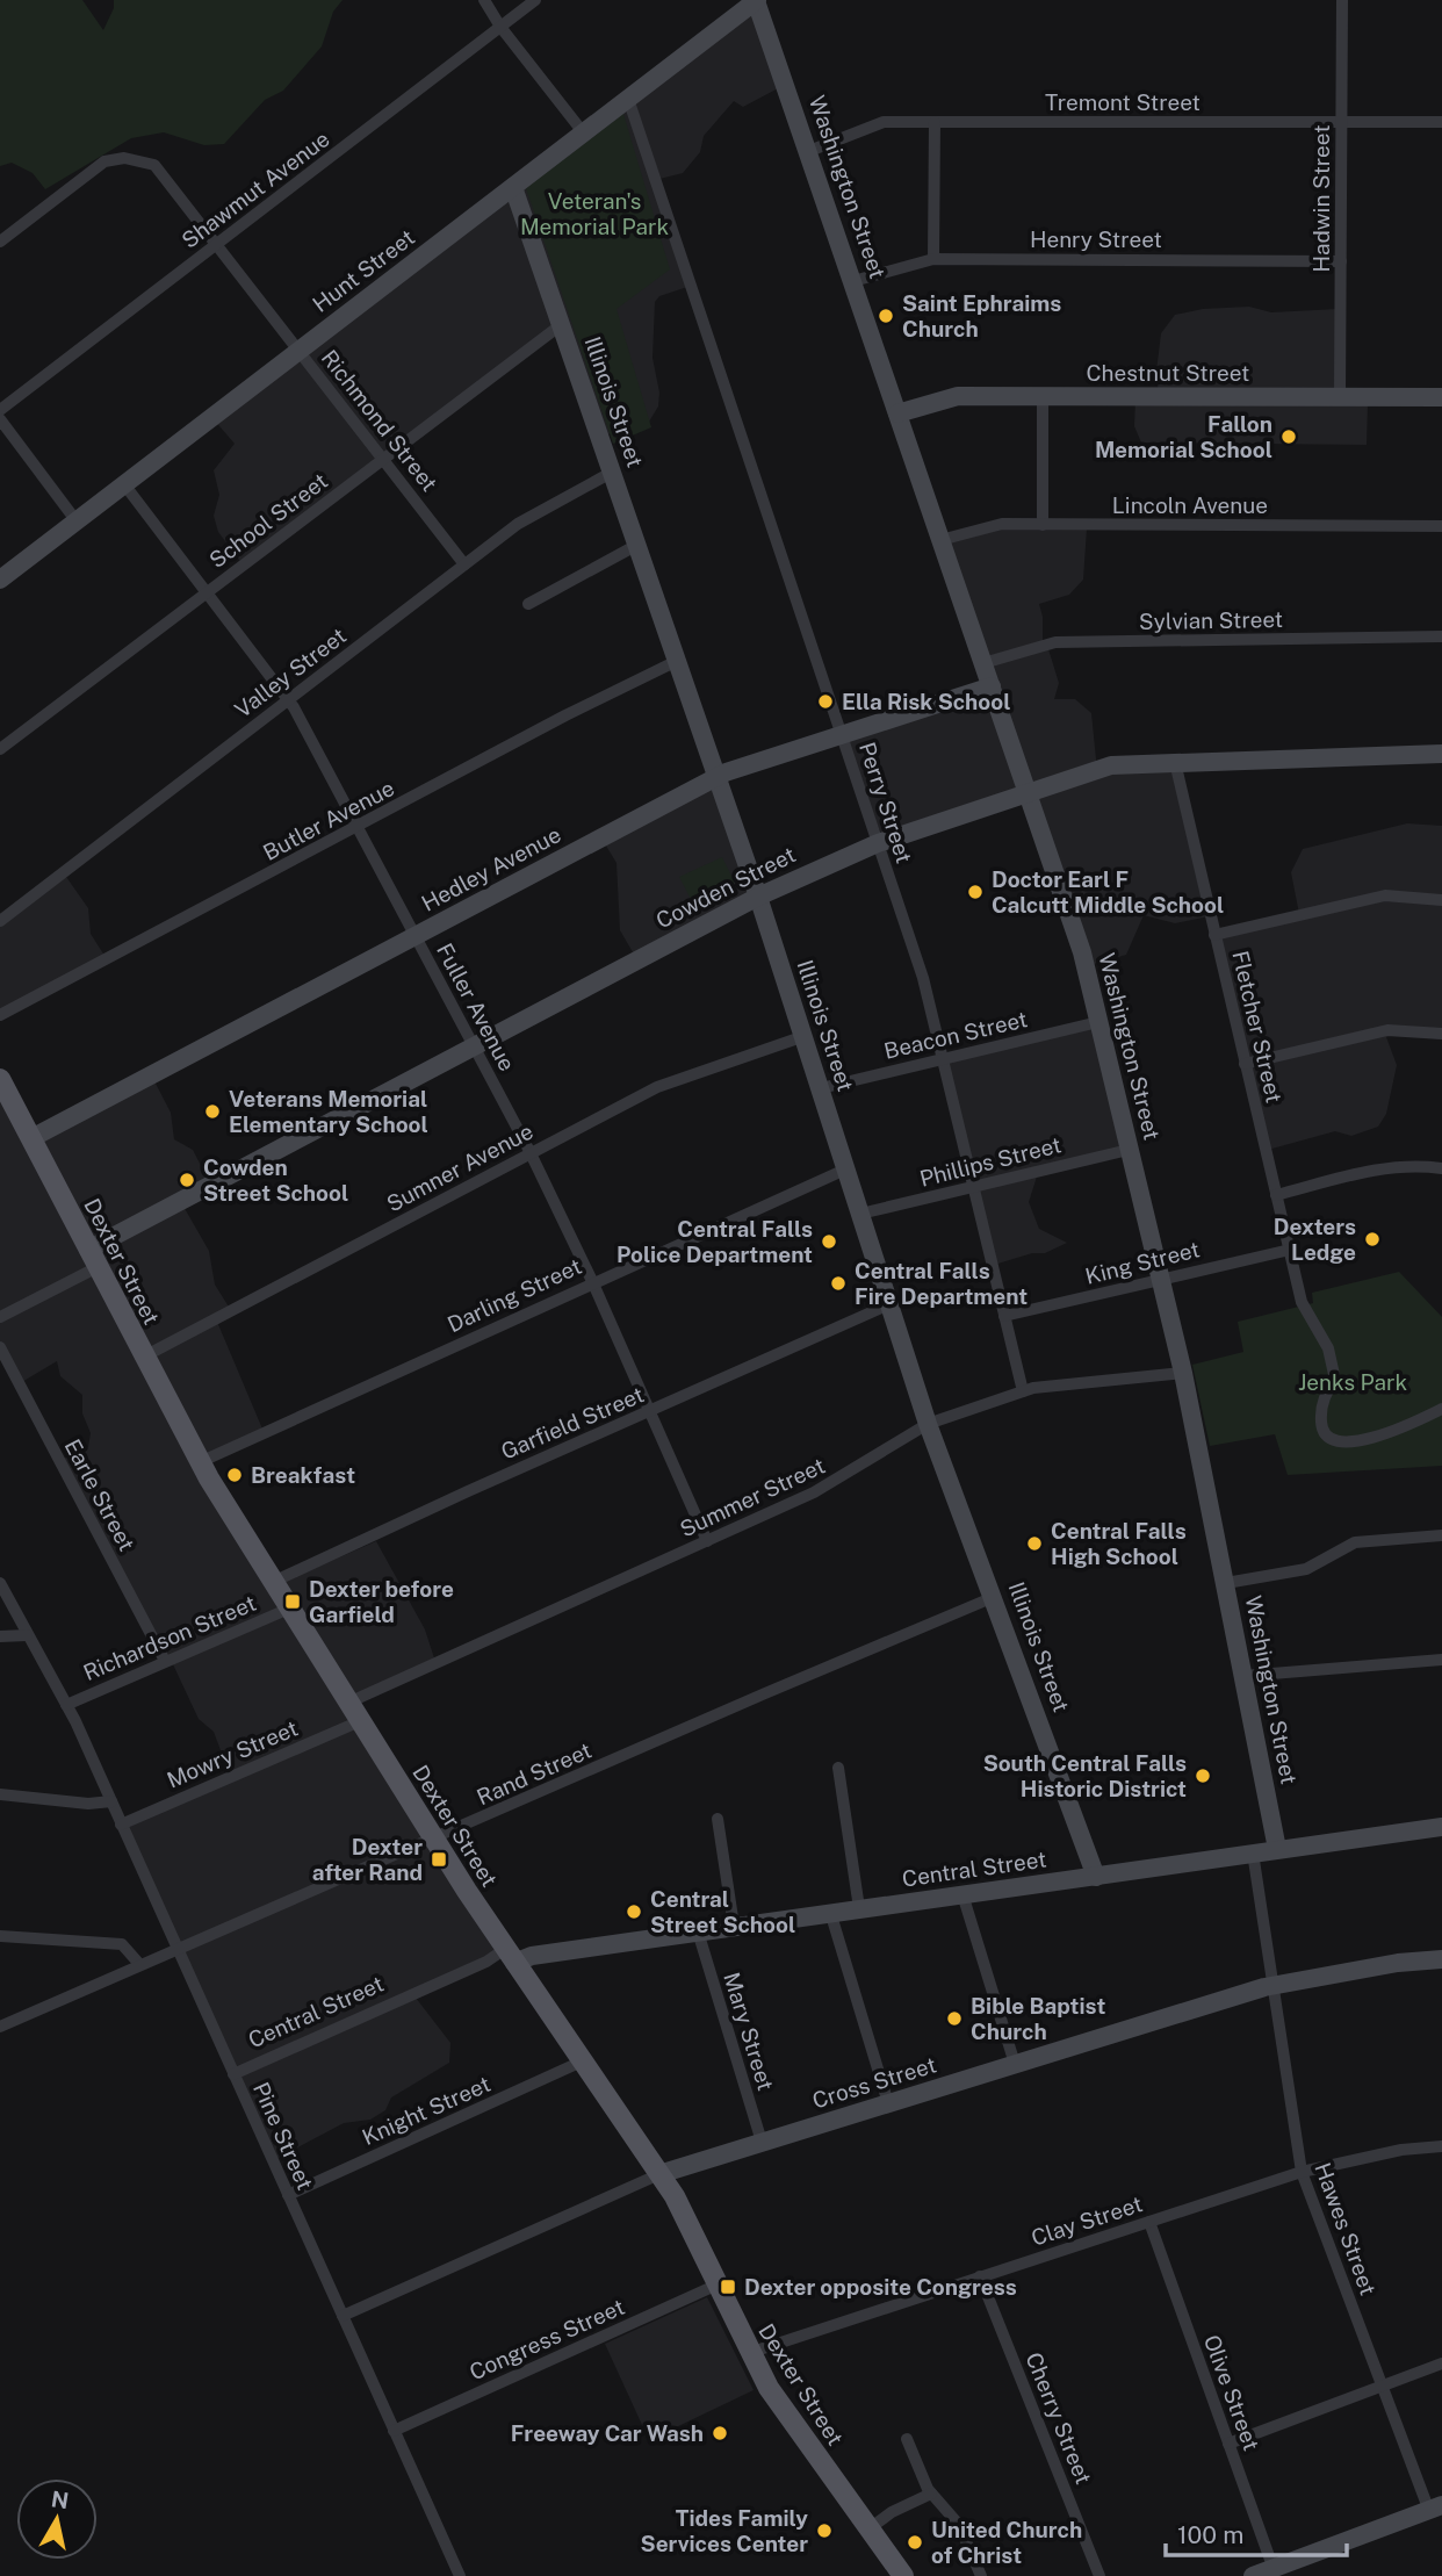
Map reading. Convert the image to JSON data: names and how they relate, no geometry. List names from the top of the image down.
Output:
{
  "streets": {
    "main road": ["Dexter Street"],
    "street": [
      "Tremont Street",
      "Washington Street",
      "Shawmut Avenue",
      "Hadwin Street",
      "Henry Street",
      "Hunt Street",
      "Chestnut Street",
      "Illinois Street",
      "Richmond Street",
      "Lincoln Avenue",
      "School Street",
      "Sylvian Street",
      "Valley Street",
      "Perry Street",
      "Butler Avenue",
      "Hedley Avenue",
      "Cowden Street",
      "Fuller Avenue",
      "Fletcher Street",
      "Beacon Street",
      "Phillips Street",
      "Sumner Avenue",
      "King Street",
      "Darling Street",
      "Garfield Street",
      "Earle Street",
      "Summer Street",
      "Richardson Street",
      "Mowry Street",
      "Rand Street",
      "Central Street",
      "Mary Street",
      "Cross Street",
      "Knight Street",
      "Pine Street",
      "Clay Street",
      "Hawes Street",
      "Congress Street",
      "Olive Street",
      "Cherry Street"
    ]
  },
  "crossings": [
    ["Tremont Street", "Washington Street"],
    ["Tremont Street", "Hadwin Street"],
    ["Washington Street", "Henry Street"],
    ["Washington Street", "Hunt Street"],
    ["Washington Street", "Chestnut Street"],
    ["Washington Street", "Lincoln Avenue"],
    ["Washington Street", "Sylvian Street"],
    ["Washington Street", "Hedley Avenue"],
    ["Washington Street", "Cowden Street"],
    ["Washington Street", "Beacon Street"],
    ["Washington Street", "Phillips Street"],
    ["Washington Street", "King Street"],
    ["Washington Street", "Summer Street"],
    ["Washington Street", "Central Street"],
    ["Shawmut Avenue", "Richmond Street"],
    ["Hadwin Street", "Henry Street"],
    ["Hadwin Street", "Chestnut Street"],
    ["Hunt Street", "Illinois Street"],
    ["Hunt Street", "Richmond Street"],
    ["Hunt Street", "Perry Street"],
    ["Hunt Street", "Fuller Avenue"],
    ["Illinois Street", "School Street"],
    ["Illinois Street", "Valley Street"],
    ["Illinois Street", "Butler Avenue"],
    ["Illinois Street", "Hedley Avenue"],
    ["Illinois Street", "Cowden Street"],
    ["Illinois Street", "Beacon Street"],
    ["Illinois Street", "Phillips Street"],
    ["Illinois Street", "Sumner Avenue"],
    ["Illinois Street", "Darling Street"],
    ["Illinois Street", "Garfield Street"],
    ["Illinois Street", "Summer Street"],
    ["Illinois Street", "Rand Street"],
    ["Illinois Street", "Central Street"],
    ["Richmond Street", "School Street"],
    ["Richmond Street", "Valley Street"],
    ["School Street", "Fuller Avenue"],
    ["Valley Street", "Fuller Avenue"],
    ["Perry Street", "Hedley Avenue"],
    ["Perry Street", "Cowden Street"],
    ["Perry Street", "Beacon Street"],
    ["Perry Street", "Phillips Street"],
    ["Perry Street", "King Street"],
    ["Perry Street", "Summer Street"],
    ["Butler Avenue", "Fuller Avenue"],
    ["Hedley Avenue", "Fuller Avenue"],
    ["Hedley Avenue", "Dexter Street"],
    ["Cowden Street", "Fuller Avenue"],
    ["Cowden Street", "Fletcher Street"],
    ["Cowden Street", "Dexter Street"],
    ["Fuller Avenue", "Sumner Avenue"],
    ["Fuller Avenue", "Darling Street"],
    ["Fuller Avenue", "Garfield Street"],
    ["Fuller Avenue", "Summer Street"],
    ["Fletcher Street", "King Street"],
    ["Sumner Avenue", "Dexter Street"],
    ["Dexter Street", "Darling Street"],
    ["Dexter Street", "Garfield Street"],
    ["Dexter Street", "Summer Street"],
    ["Dexter Street", "Richardson Street"],
    ["Dexter Street", "Mowry Street"],
    ["Dexter Street", "Rand Street"],
    ["Dexter Street", "Central Street"],
    ["Dexter Street", "Cross Street"],
    ["Dexter Street", "Knight Street"],
    ["Dexter Street", "Clay Street"],
    ["Dexter Street", "Congress Street"],
    ["Earle Street", "Richardson Street"],
    ["Richardson Street", "Pine Street"],
    ["Mowry Street", "Pine Street"],
    ["Rand Street", "Pine Street"],
    ["Central Street", "Mary Street"],
    ["Central Street", "Pine Street"],
    ["Central Street", "Hawes Street"],
    ["Mary Street", "Cross Street"],
    ["Cross Street", "Pine Street"],
    ["Cross Street", "Hawes Street"],
    ["Knight Street", "Pine Street"],
    ["Pine Street", "Congress Street"],
    ["Clay Street", "Hawes Street"],
    ["Clay Street", "Olive Street"],
    ["Clay Street", "Cherry Street"]
  ],
  "parks": ["Veteran's Memorial Park", "Jenks Park"],
  "places": {
    "other": [
      "Saint Ephraims Church",
      "Fallon Memorial School",
      "Ella Risk School",
      "Doctor Earl F Calcutt Middle School",
      "Veterans Memorial Elementary School",
      "Cowden Street School",
      "Dexters Ledge",
      "Central Falls Police Department",
      "Central Falls Fire Department",
      "Breakfast",
      "Central Falls High School",
      "South Central Falls Historic District",
      "Central Street School",
      "Bible Baptist Church",
      "Freeway Car Wash",
      "Tides Family Services Center",
      "United Church of Christ"
    ],
    "transit": ["Dexter before Garfield", "Dexter after Rand", "Dexter opposite Congress"]
  },
  "scale_bar": "100 m",
  "north": "top"
}
